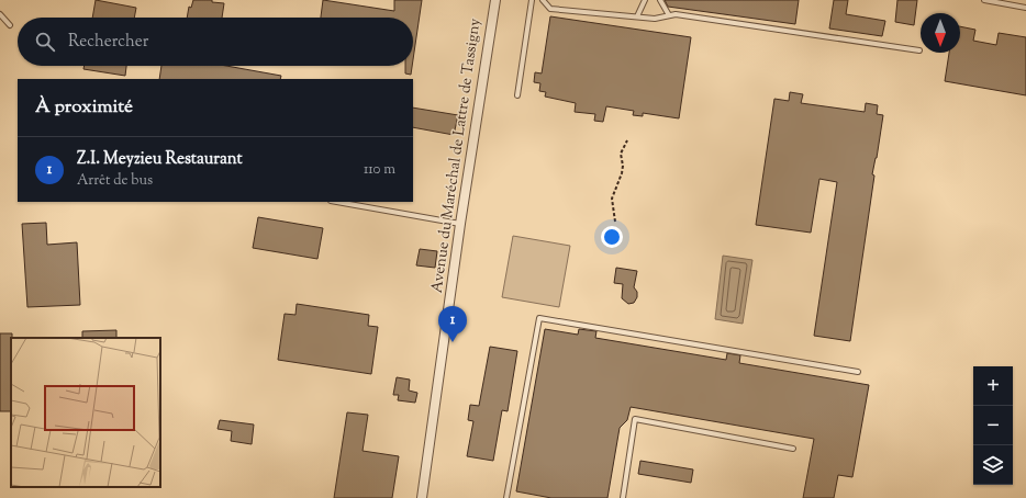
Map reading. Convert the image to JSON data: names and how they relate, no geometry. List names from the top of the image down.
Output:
{
  "streets": {
    "street": ["Avenue du Maréchal de Lattre de Tassigny"]
  },
  "north": "bottom",
  "page": {
    "search": "Rechercher",
    "heading": "À proximité",
    "list": [
      {
        "mark": "1",
        "name": "Z.I. Meyzieu Restaurant",
        "note": "Arrêt de bus",
        "value": "110 m"
      }
    ],
    "pins": "1",
    "map_buttons": ["+", "−"]
  }
}
